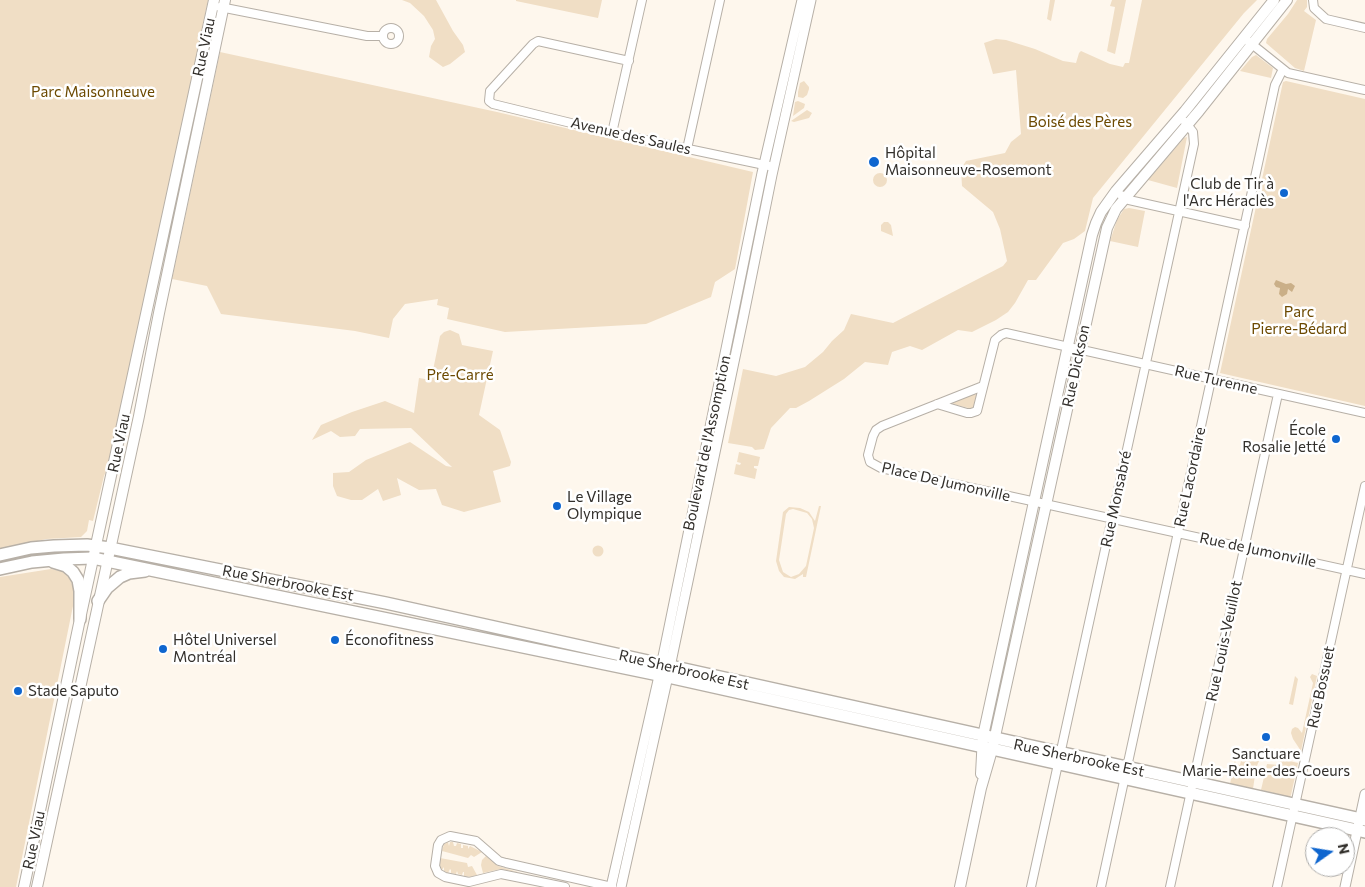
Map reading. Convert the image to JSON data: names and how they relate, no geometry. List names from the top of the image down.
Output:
{
  "streets": {
    "main road": ["Rue Viau", "Rue Dickson", "Rue Sherbrooke Est"],
    "street": [
      "Avenue des Saules",
      "Rue Turenne",
      "Boulevard de l'Assomption",
      "Rue Lacordaire",
      "Place De Jumonville",
      "Rue Monsabré",
      "Rue de Jumonville",
      "Rue Louis-Veuillot",
      "Rue Bossuet"
    ]
  },
  "crossings": [
    ["Rue Viau", "Rue Sherbrooke Est"],
    ["Avenue des Saules", "Boulevard de l'Assomption"],
    ["Rue Dickson", "Rue Turenne"],
    ["Rue Dickson", "Place De Jumonville"],
    ["Rue Dickson", "Rue Monsabré"],
    ["Rue Dickson", "Rue de Jumonville"],
    ["Rue Dickson", "Rue Sherbrooke Est"],
    ["Rue Turenne", "Rue Lacordaire"],
    ["Rue Turenne", "Rue Monsabré"],
    ["Rue Turenne", "Rue Louis-Veuillot"],
    ["Boulevard de l'Assomption", "Rue Sherbrooke Est"],
    ["Rue Lacordaire", "Rue de Jumonville"],
    ["Rue Lacordaire", "Rue Sherbrooke Est"],
    ["Place De Jumonville", "Rue de Jumonville"],
    ["Rue Monsabré", "Rue de Jumonville"],
    ["Rue Monsabré", "Rue Sherbrooke Est"],
    ["Rue de Jumonville", "Rue Louis-Veuillot"],
    ["Rue de Jumonville", "Rue Bossuet"],
    ["Rue Sherbrooke Est", "Rue Louis-Veuillot"],
    ["Rue Sherbrooke Est", "Rue Bossuet"]
  ],
  "parks": [
    "Parc Maisonneuve",
    "Boisé des Pères",
    "Parc Pierre-Bédard",
    "Pré-Carré"
  ],
  "places": [
    "Hôpital Maisonneuve-Rosemont",
    "Club de Tir à l'Arc Héraclès",
    "École Rosalie Jetté",
    "Le Village Olympique",
    "Éconofitness",
    "Hôtel Universel Montréal",
    "Stade Saputo",
    "Sanctuare Marie-Reine-des-Coeurs"
  ],
  "north": "right"
}
